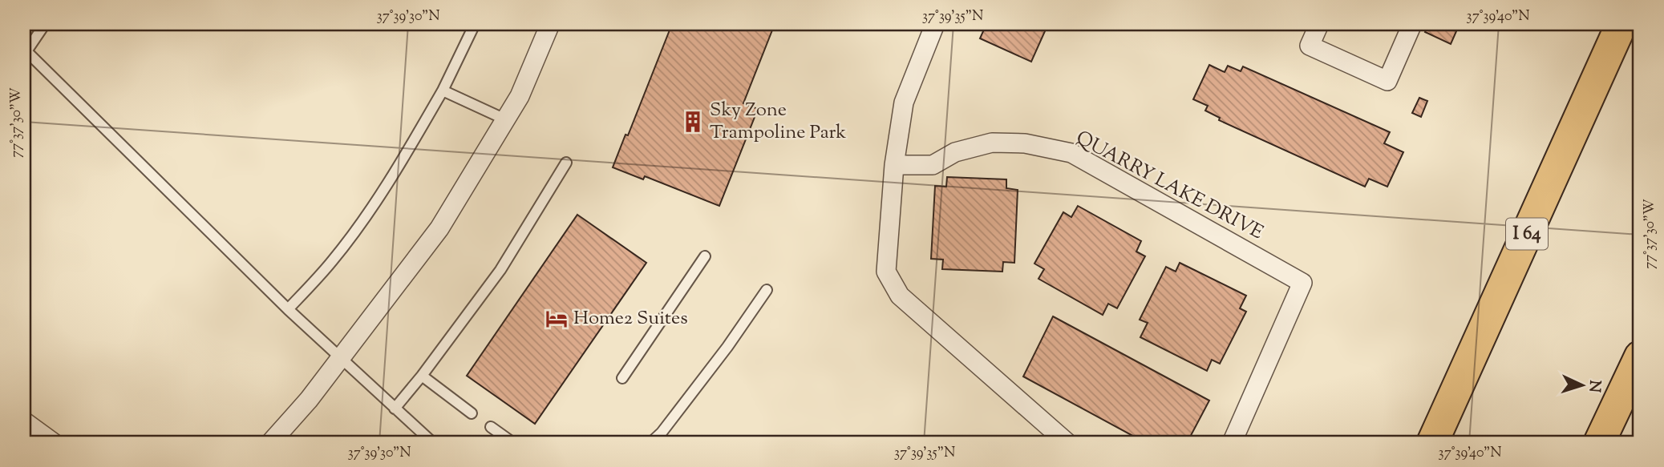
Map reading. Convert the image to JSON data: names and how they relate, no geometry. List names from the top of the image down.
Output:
{
  "streets": {
    "highway": ["I 64"],
    "street": ["QUARRY LAKE DRIVE"]
  },
  "places": {
    "building": ["Sky Zone Trampoline Park"],
    "hotel": ["Home2 Suites"]
  },
  "north": "right",
  "coordinates": [
    "37°39'30\"N",
    "37°39'35\"N",
    "37°39'40\"N",
    "77°37'30\"W"
  ]
}
